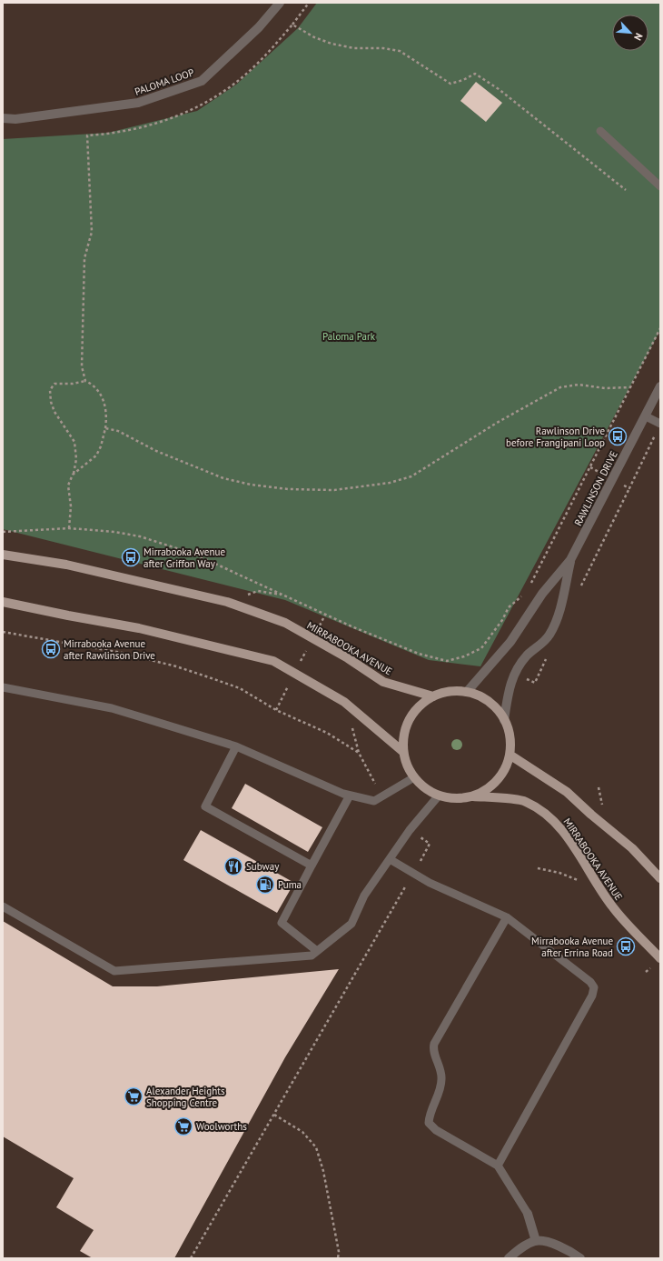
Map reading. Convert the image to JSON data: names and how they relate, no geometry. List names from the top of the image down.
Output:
{
  "streets": {
    "main road": ["MIRRABOOKA AVENUE"],
    "street": ["PALOMA LOOP", "RAWLINSON DRIVE"]
  },
  "crossings": [
    ["RAWLINSON DRIVE", "MIRRABOOKA AVENUE"]
  ],
  "parks": ["Paloma Park"],
  "places": {
    "bus stop": [
      "Rawlinson Drive before Frangipani Loop",
      "Mirrabooka Avenue after Griffon Way",
      "Mirrabooka Avenue after Rawlinson Drive",
      "Mirrabooka Avenue after Errina Road"
    ],
    "restaurant": ["Subway"],
    "fuel station": ["Puma"],
    "supermarket": ["Alexander Heights Shopping Centre", "Woolworths"]
  },
  "north": "bottom right"
}
